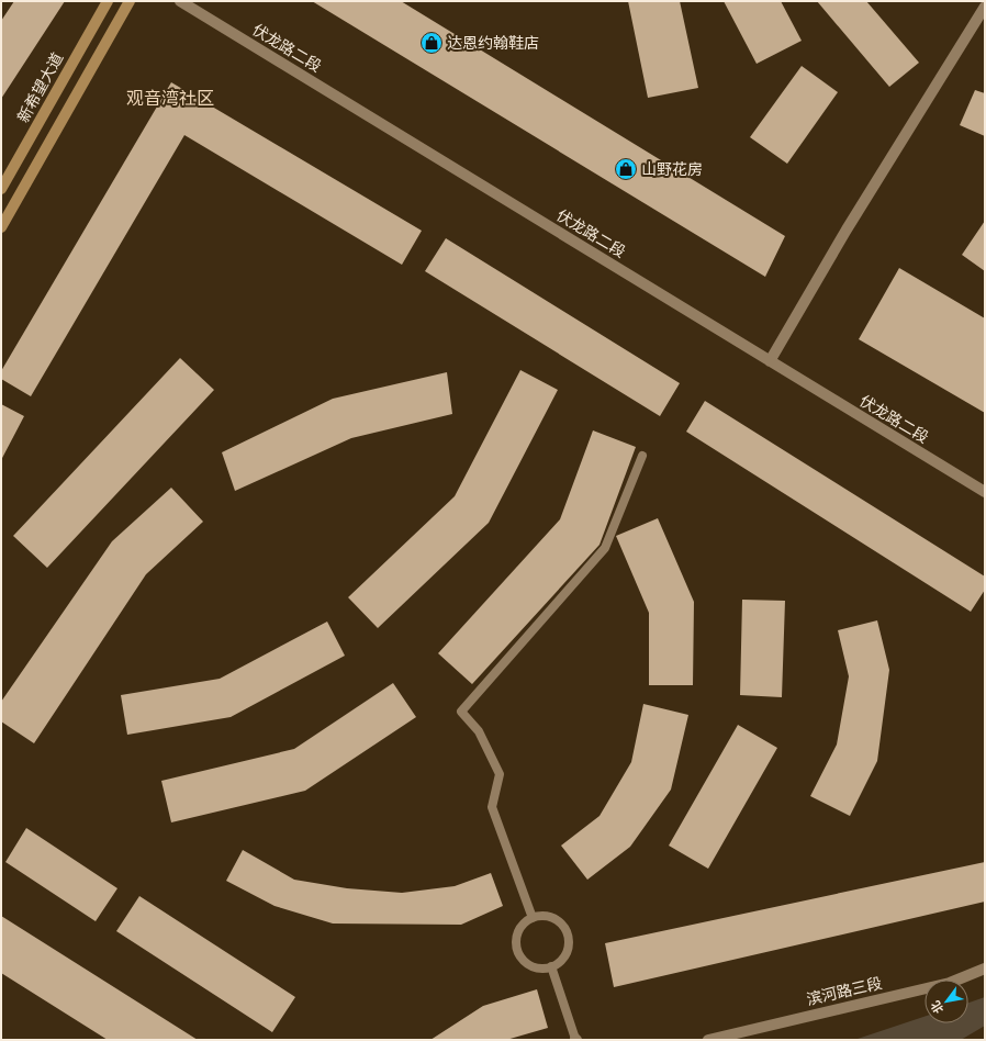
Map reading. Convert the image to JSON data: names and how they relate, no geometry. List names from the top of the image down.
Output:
{
  "streets": {
    "street": ["伏龙路二段", "新希望大道", "滨河路三段"]
  },
  "districts": ["观音湾社区"],
  "places": {
    "shop": ["达恩约翰鞋店", "山野花房"]
  },
  "north": "bottom left"
}
